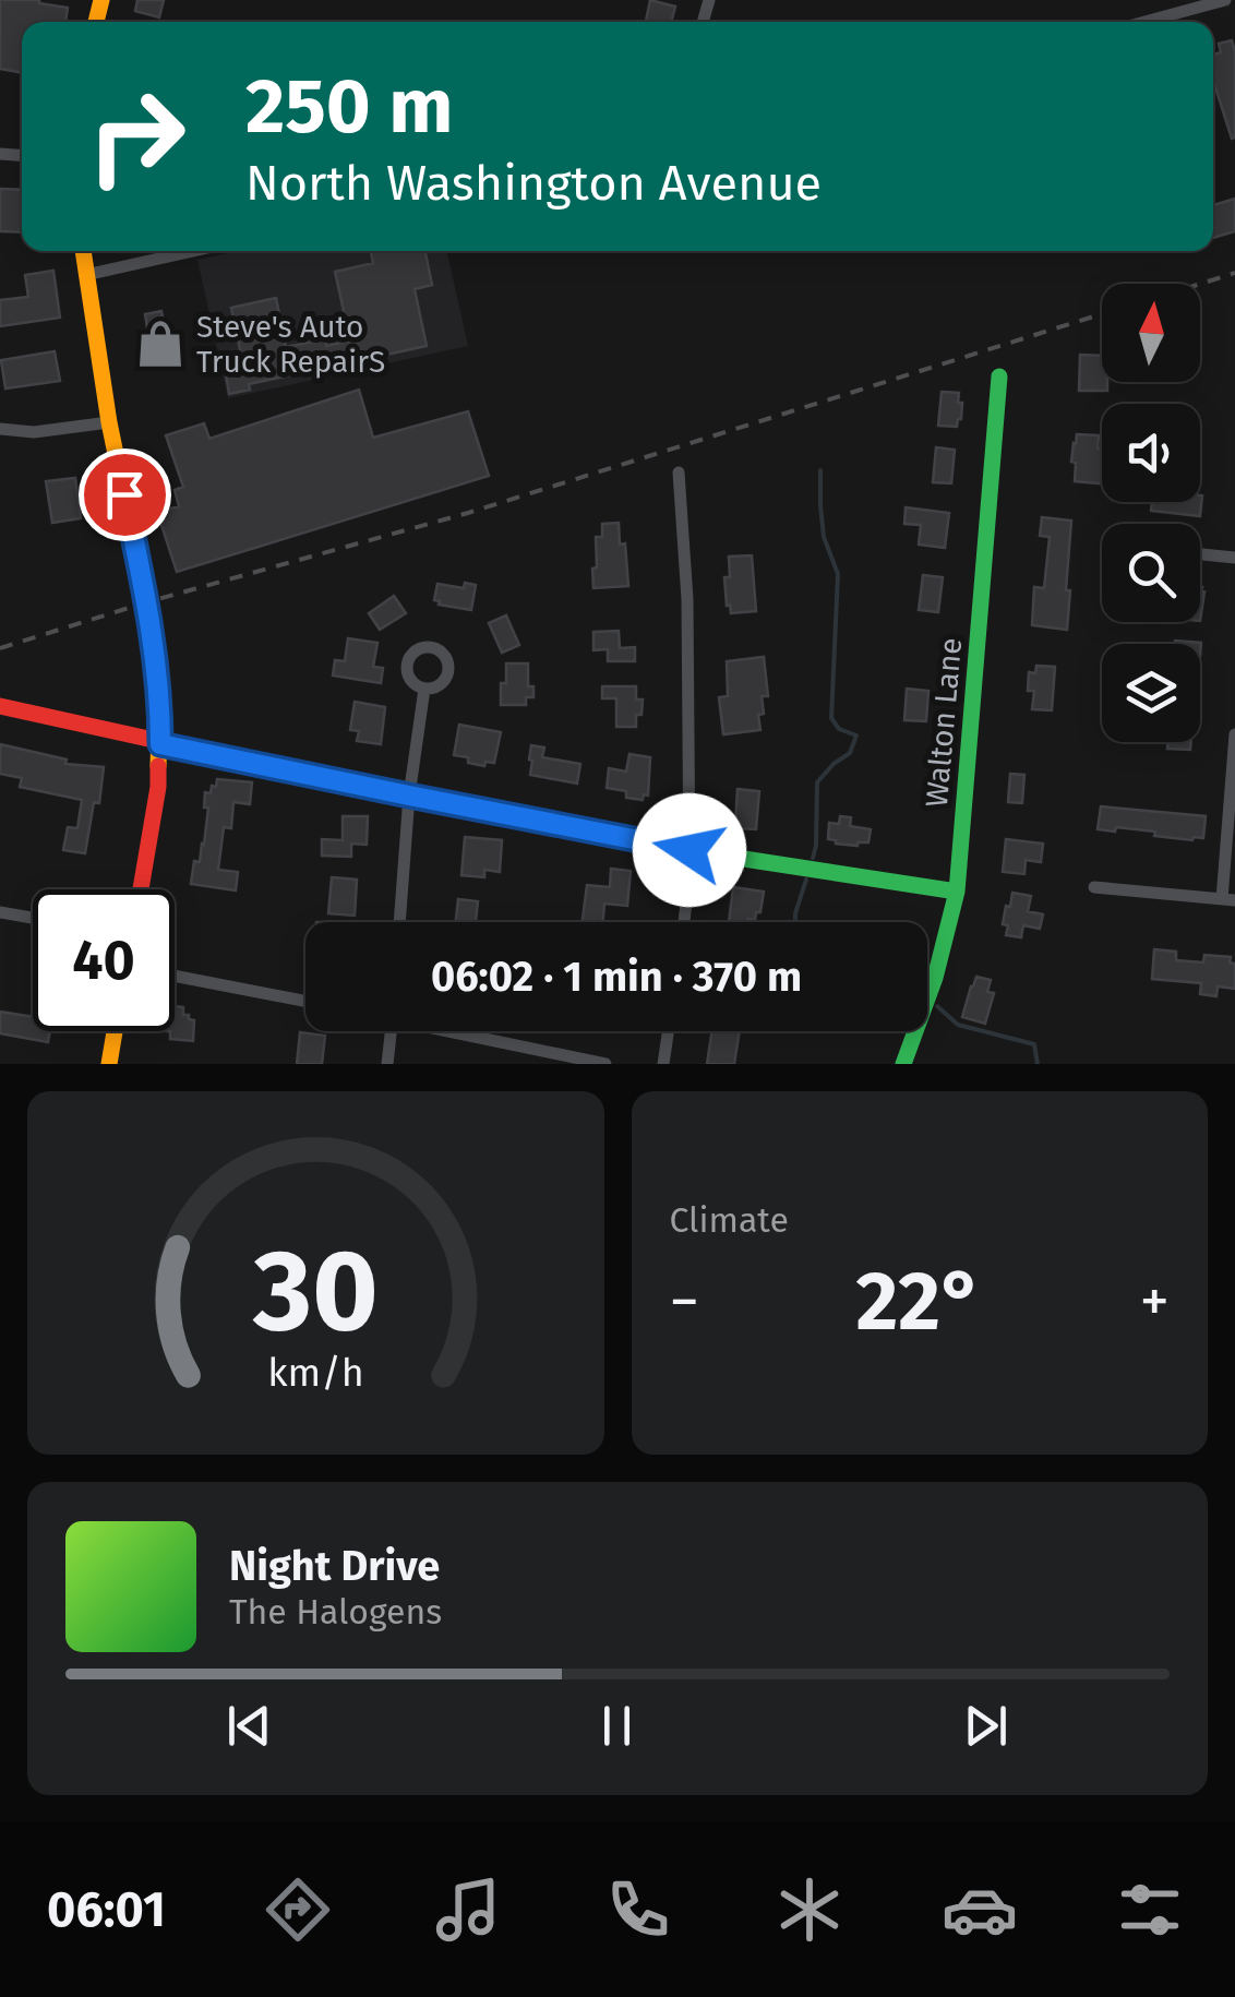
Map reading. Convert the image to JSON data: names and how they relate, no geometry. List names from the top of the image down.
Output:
{
  "streets": {
    "street": ["Walton Lane"]
  },
  "places": {
    "shop": ["Steve's Auto Truck RepairS"]
  },
  "north": "top",
  "page": {
    "turn": ["250 m", "North Washington Avenue"],
    "limit": "40",
    "trip": "06:02 · 1 min · 370 m",
    "tile": "Climate",
    "heat": ["−", "22°", "+"],
    "song": ["Night Drive", "The Halogens"],
    "tabs": "06:01",
    "gauge": ["30", "km/h"]
  }
}
